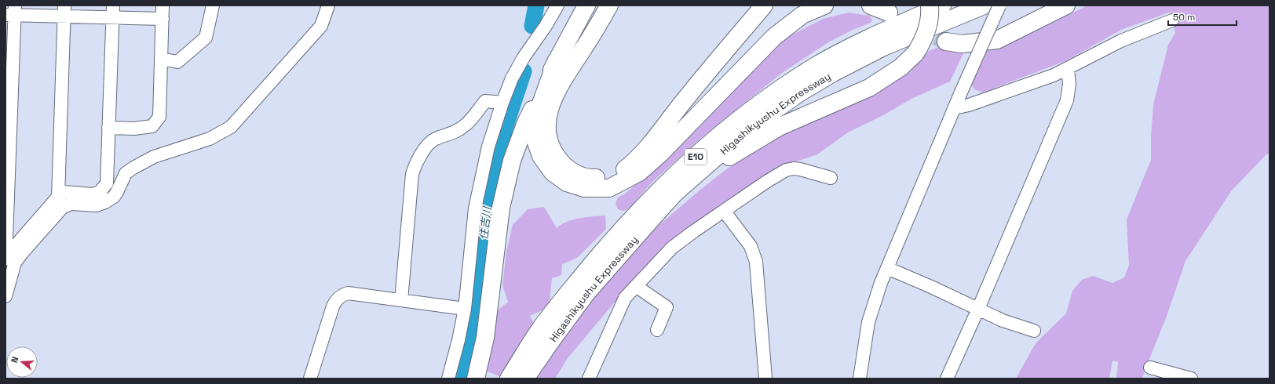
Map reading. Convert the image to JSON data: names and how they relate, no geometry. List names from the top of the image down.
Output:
{
  "streets": {
    "highway": ["Higashikyushu Expressway", "E10"]
  },
  "water": ["住吉川"],
  "scale_bar": "50 m",
  "north": "left"
}
